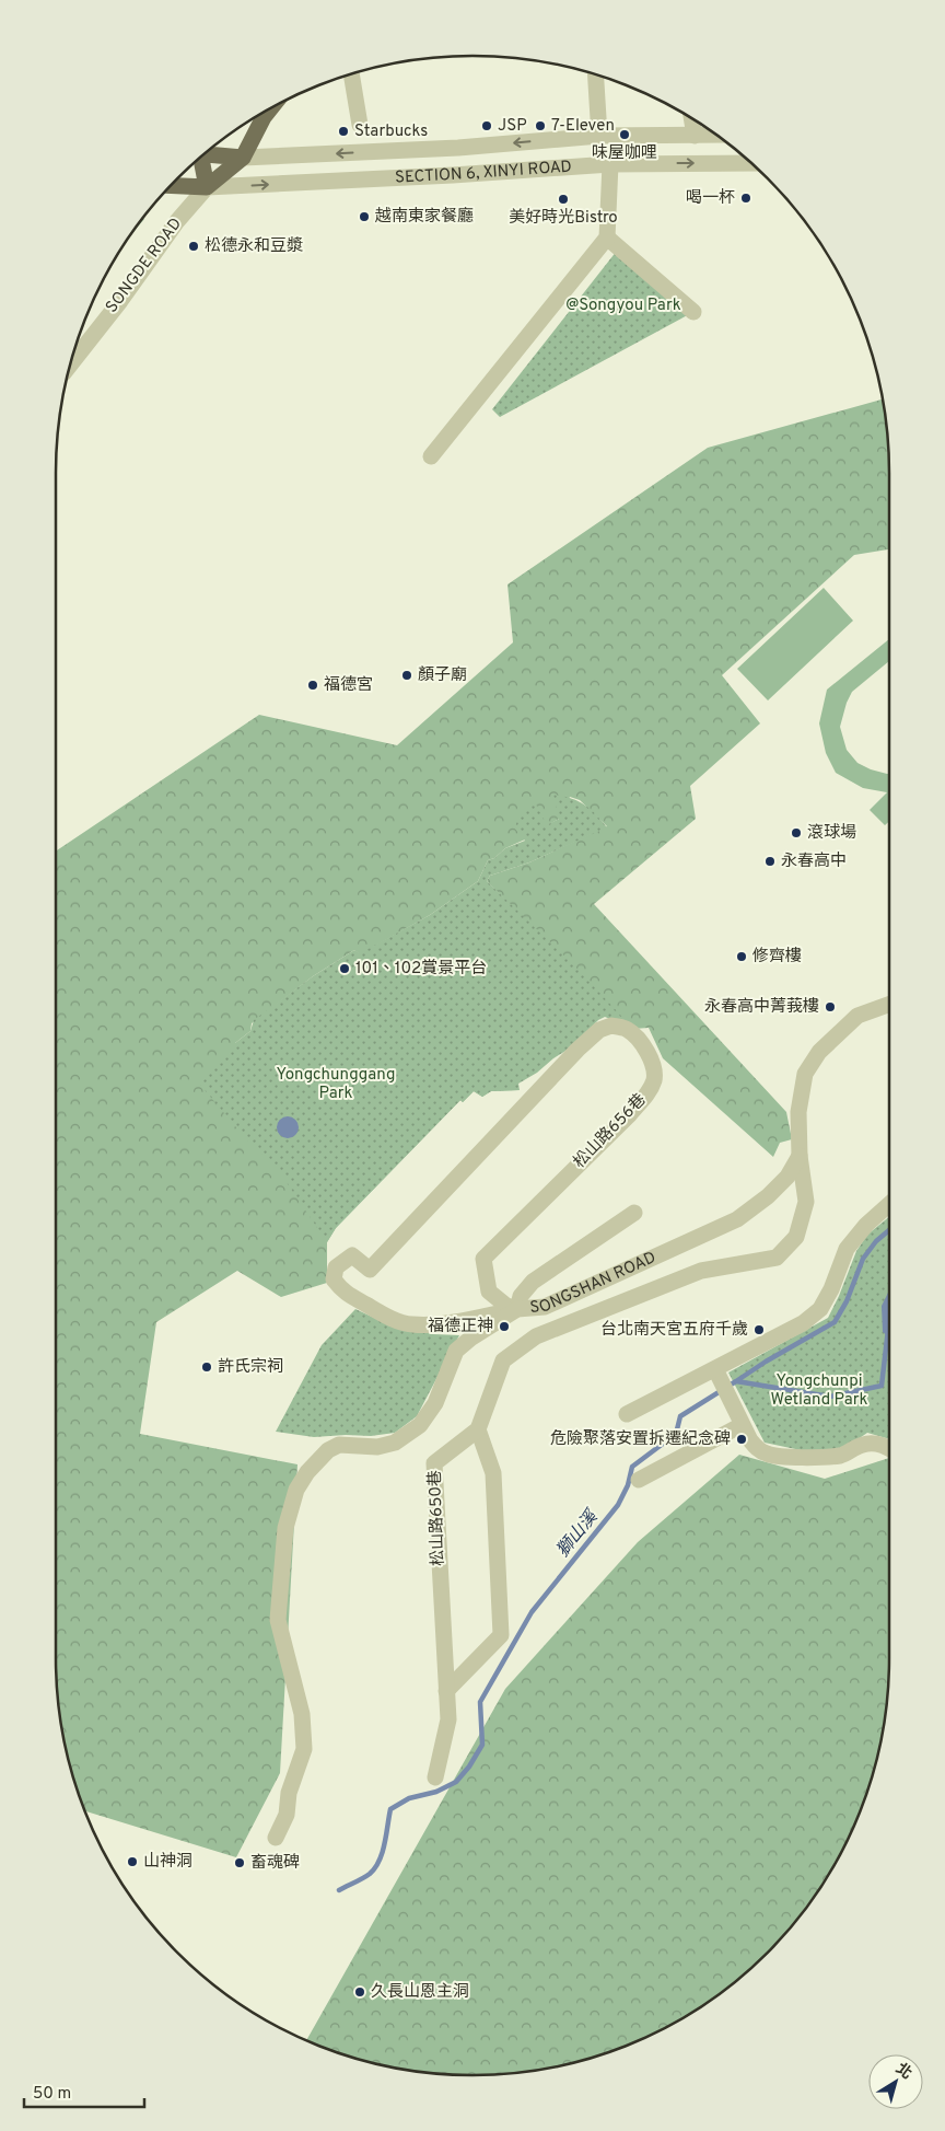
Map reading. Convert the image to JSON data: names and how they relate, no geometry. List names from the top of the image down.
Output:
{
  "streets": {
    "main road": ["SONGDE ROAD"],
    "street": [
      "SECTION 6, XINYI ROAD",
      "松山路656巷",
      "SONGSHAN ROAD",
      "松山路650巷"
    ]
  },
  "crossings": [
    ["SECTION 6, XINYI ROAD", "SONGDE ROAD"],
    ["松山路656巷", "SONGSHAN ROAD"]
  ],
  "water": ["獅山溪"],
  "parks": ["@Songyou Park", "Yongchunggang Park", "Yongchunpi Wetland Park"],
  "places": [
    "JSP",
    "7-Eleven",
    "Starbucks",
    "味屋咖哩",
    "喝一杯",
    "美好時光Bistro",
    "越南東家餐廳",
    "松德永和豆漿",
    "顏子廟",
    "福德宮",
    "滾球場",
    "永春高中",
    "修齊樓",
    "101、102賞景平台",
    "永春高中菁莪樓",
    "福德正神",
    "台北南天宮五府千歲",
    "許氏宗祠",
    "危險聚落安置拆遷紀念碑",
    "山神洞",
    "畜魂碑",
    "久長山恩主洞"
  ],
  "scale_bar": "50 m",
  "north": "top right"
}
